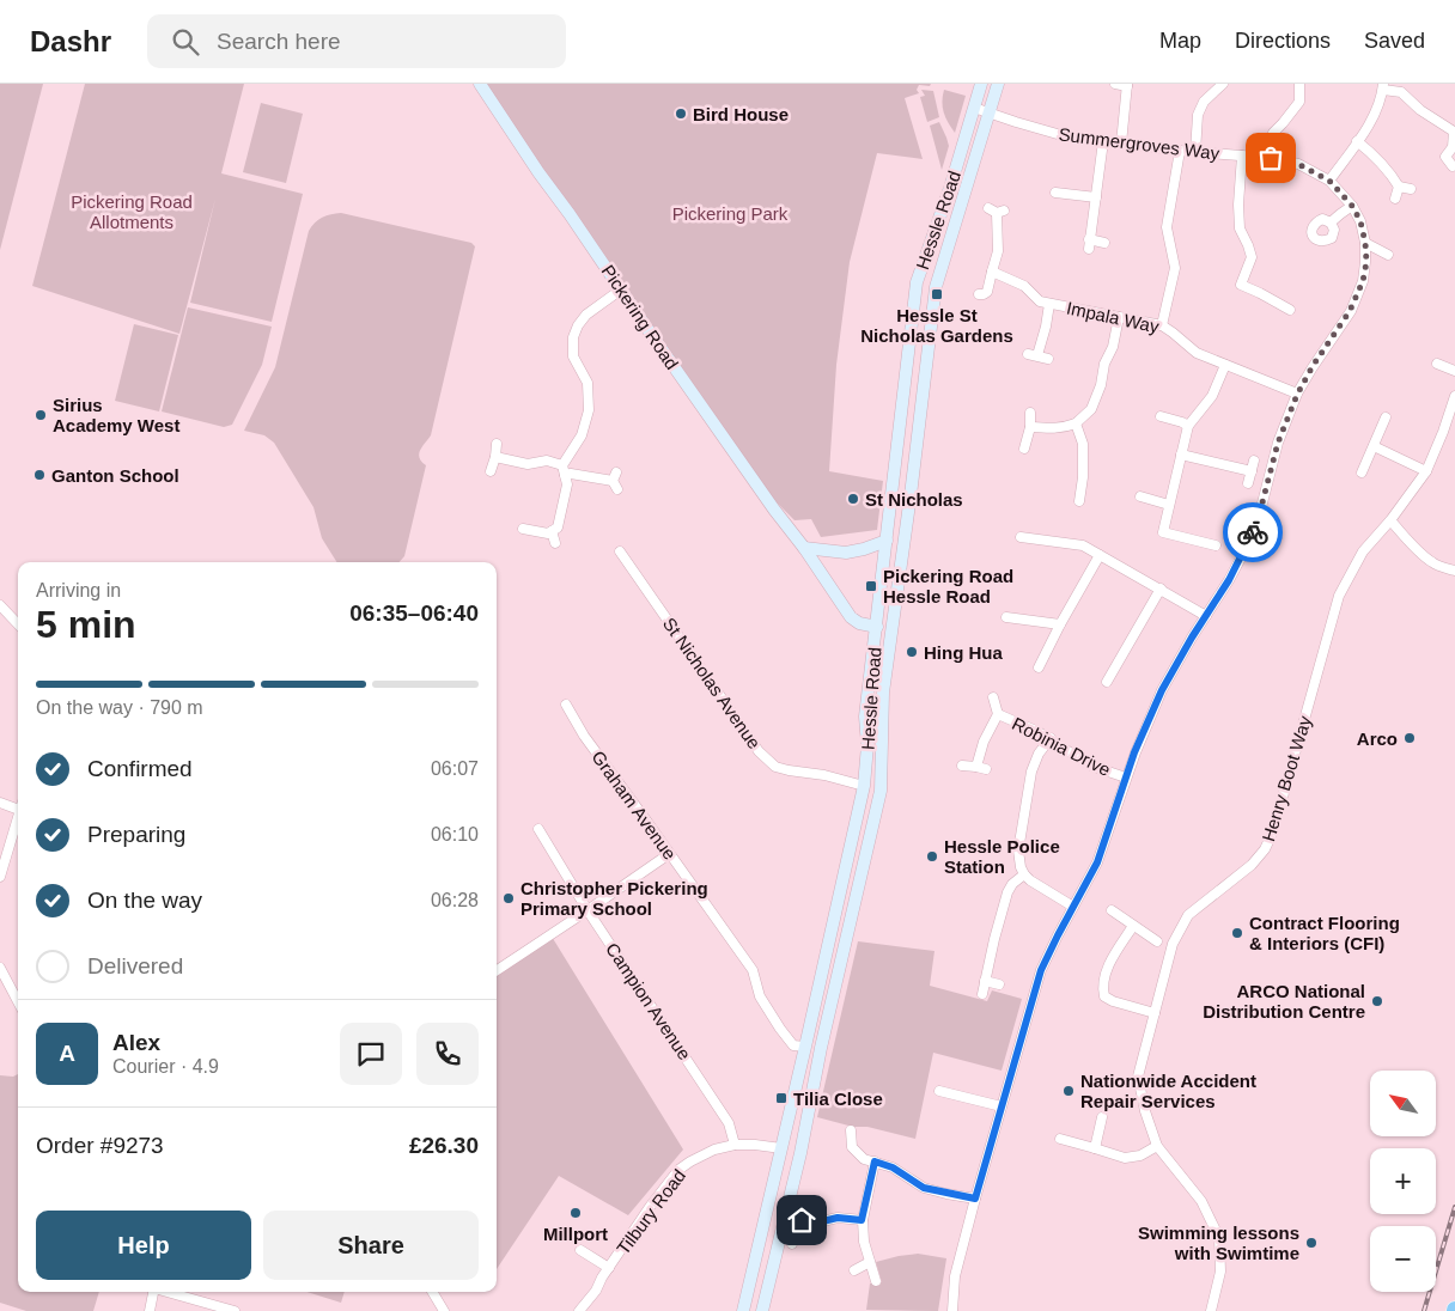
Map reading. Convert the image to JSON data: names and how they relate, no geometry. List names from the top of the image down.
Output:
{
  "streets": {
    "street": [
      "Summergroves Way",
      "Hessle Road",
      "Pickering Road",
      "Impala Way",
      "St Nicholas Avenue",
      "Robinia Drive",
      "Henry Boot Way",
      "Graham Avenue",
      "Campion Avenue",
      "Tilbury Road"
    ]
  },
  "crossings": [
    ["Summergroves Way", "Hessle Road"],
    ["Summergroves Way", "Impala Way"],
    ["Summergroves Way", "Robinia Drive"],
    ["Hessle Road", "Pickering Road"],
    ["Hessle Road", "St Nicholas Avenue"],
    ["Hessle Road", "Graham Avenue"],
    ["Hessle Road", "Tilbury Road"],
    ["Campion Avenue", "Tilbury Road"]
  ],
  "parks": ["Pickering Road Allotments", "Pickering Park"],
  "places": {
    "other": [
      "Bird House",
      "Sirius Academy West",
      "Ganton School",
      "St Nicholas",
      "Hing Hua",
      "Arco",
      "Hessle Police Station",
      "Christopher Pickering Primary School",
      "Contract Flooring & Interiors (CFI)",
      "ARCO National Distribution Centre",
      "Nationwide Accident Repair Services",
      "Millport",
      "Swimming lessons with Swimtime"
    ],
    "transit": ["Hessle St Nicholas Gardens", "Pickering Road Hessle Road", "Tilia Close"]
  },
  "north": "top left",
  "page": {
    "header": "Dashr",
    "search": "Search here",
    "nav": ["Map", "Directions", "Saved"],
    "heading": ["5 min", "Arriving in", "06:35–06:40"],
    "panel": [
      "Alex",
      "Courier · 4.9",
      "Order #9273",
      "£26.30"
    ],
    "bar": "On the way · 790 m",
    "list": [
      ["Confirmed", "06:07"],
      ["Preparing", "06:10"],
      ["On the way", "06:28"],
      "Delivered"
    ],
    "round": "A",
    "map_buttons": ["+", "−"],
    "buttons": ["Help", "Share"]
  }
}
